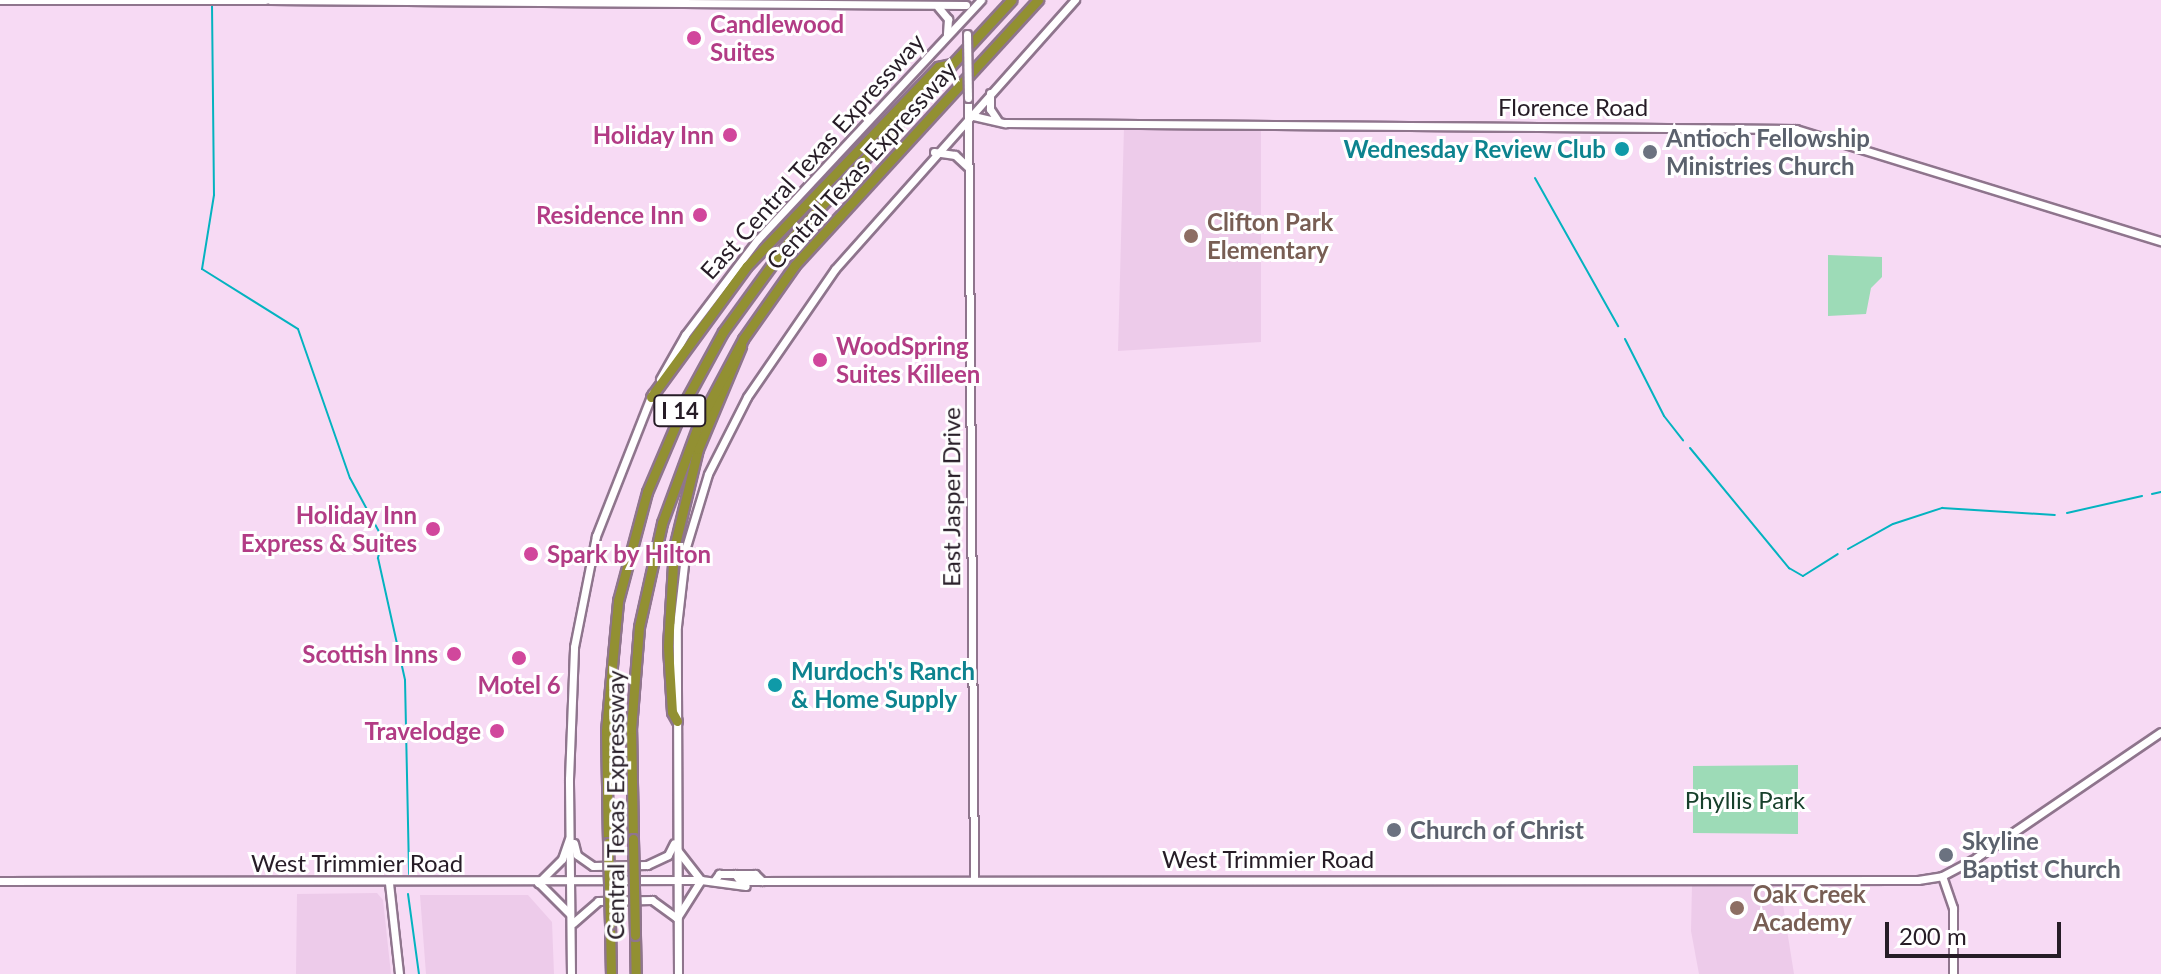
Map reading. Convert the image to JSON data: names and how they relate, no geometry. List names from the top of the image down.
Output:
{
  "streets": {
    "highway": ["Central Texas Expressway", "I 14"],
    "street": [
      "Florence Road",
      "East Central Texas Expressway",
      "East Jasper Drive",
      "West Trimmier Road"
    ]
  },
  "crossings": [
    ["Florence Road", "East Jasper Drive"],
    ["East Central Texas Expressway", "East Jasper Drive"],
    ["East Central Texas Expressway", "West Trimmier Road"],
    ["East Jasper Drive", "West Trimmier Road"]
  ],
  "parks": ["Phyllis Park"],
  "places": [
    "Candlewood Suites",
    "Holiday Inn",
    "Wednesday Review Club",
    "Antioch Fellowship Ministries Church",
    "Residence Inn",
    "Clifton Park Elementary",
    "WoodSpring Suites Killeen",
    "Holiday Inn Express & Suites",
    "Spark by Hilton",
    "Scottish Inns",
    "Motel 6",
    "Murdoch's Ranch & Home Supply",
    "Travelodge",
    "Church of Christ",
    "Skyline Baptist Church",
    "Oak Creek Academy"
  ],
  "scale_bar": "200 m"
}
